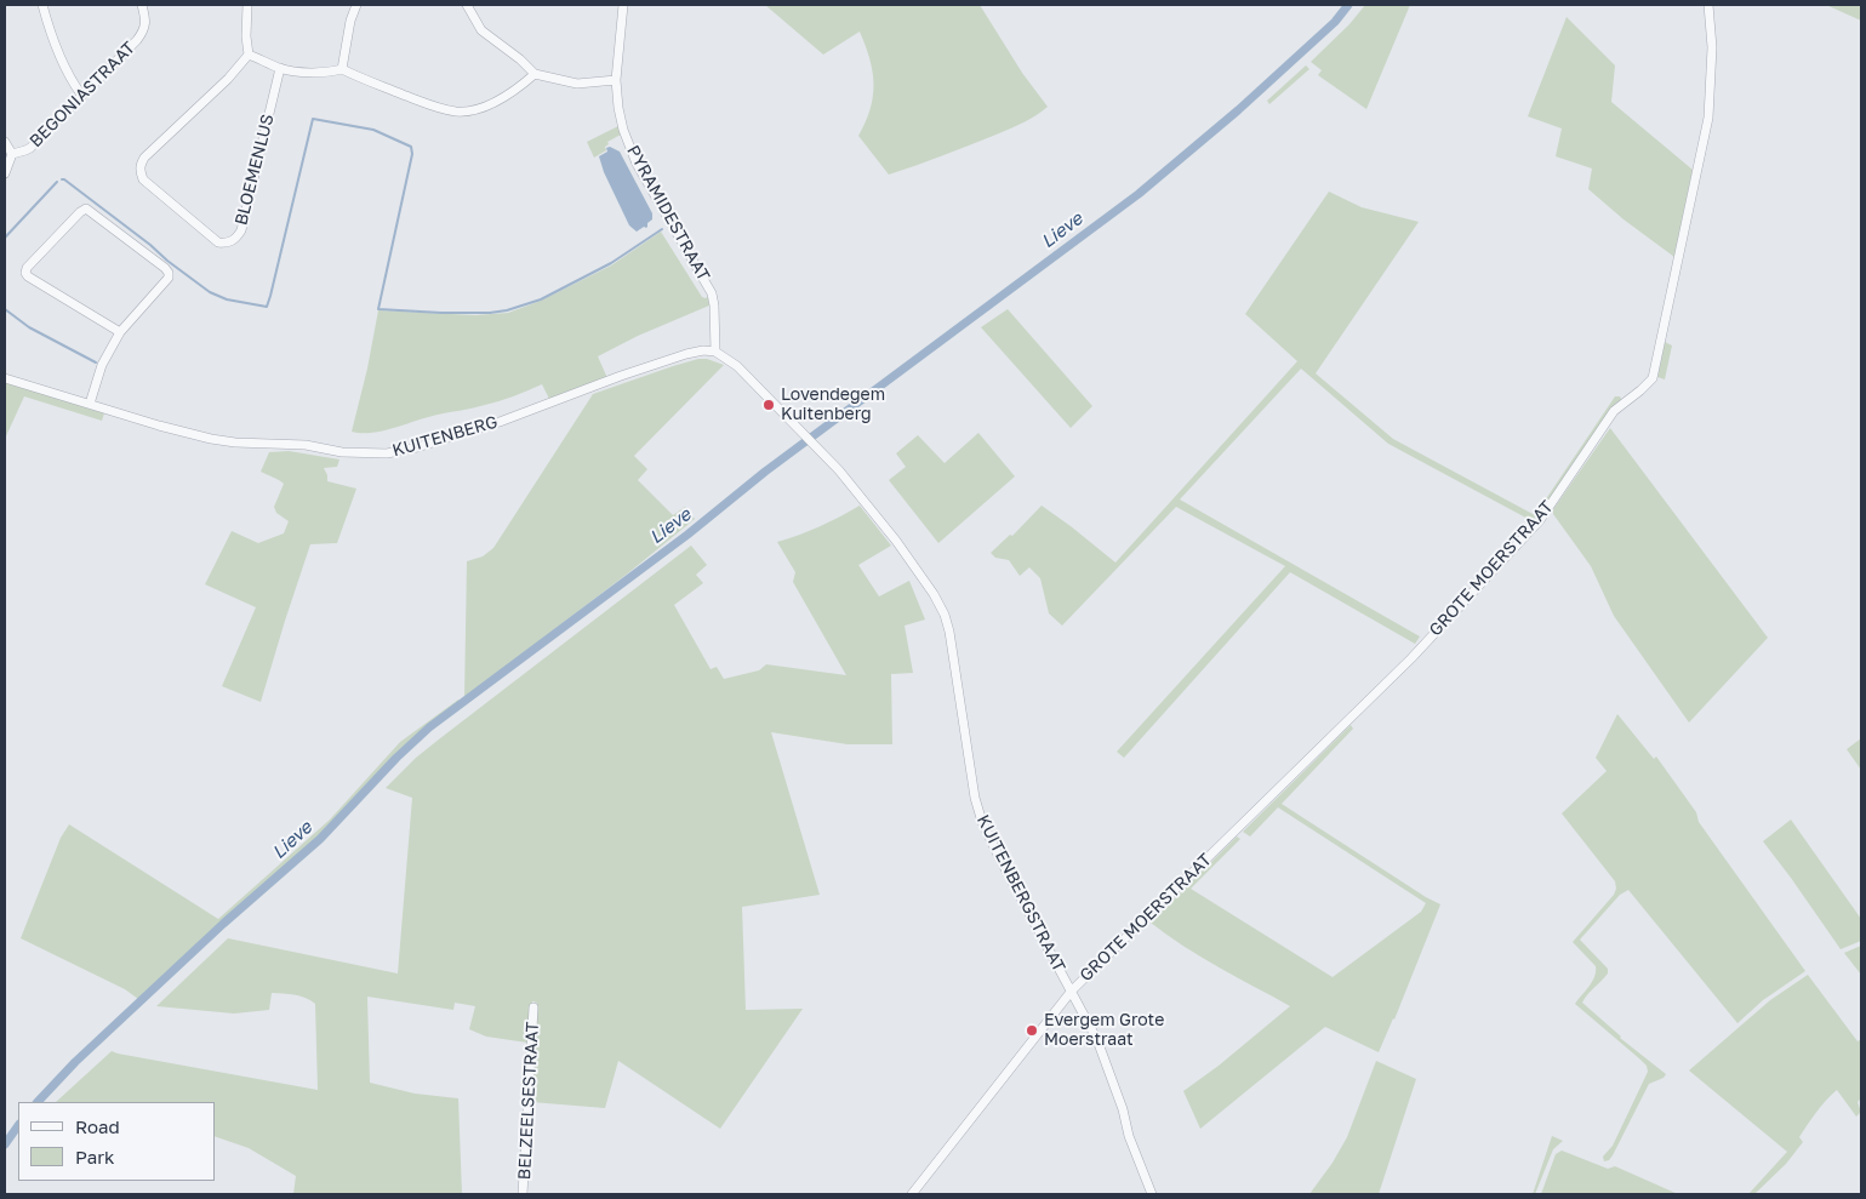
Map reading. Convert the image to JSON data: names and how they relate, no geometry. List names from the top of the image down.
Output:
{
  "streets": {
    "street": [
      "BEGONIASTRAAT",
      "BLOEMENLUS",
      "PYRAMIDESTRAAT",
      "KUITENBERG",
      "GROTE MOERSTRAAT",
      "KUITENBERGSTRAAT",
      "BELZEELSESTRAAT"
    ]
  },
  "crossings": [
    ["PYRAMIDESTRAAT", "KUITENBERG"],
    ["PYRAMIDESTRAAT", "KUITENBERGSTRAAT"],
    ["KUITENBERG", "KUITENBERGSTRAAT"],
    ["GROTE MOERSTRAAT", "KUITENBERGSTRAAT"]
  ],
  "water": ["Lieve"],
  "places": ["Lovendegem Kuitenberg", "Evergem Grote Moerstraat"],
  "legend": ["Road", "Park"]
}
